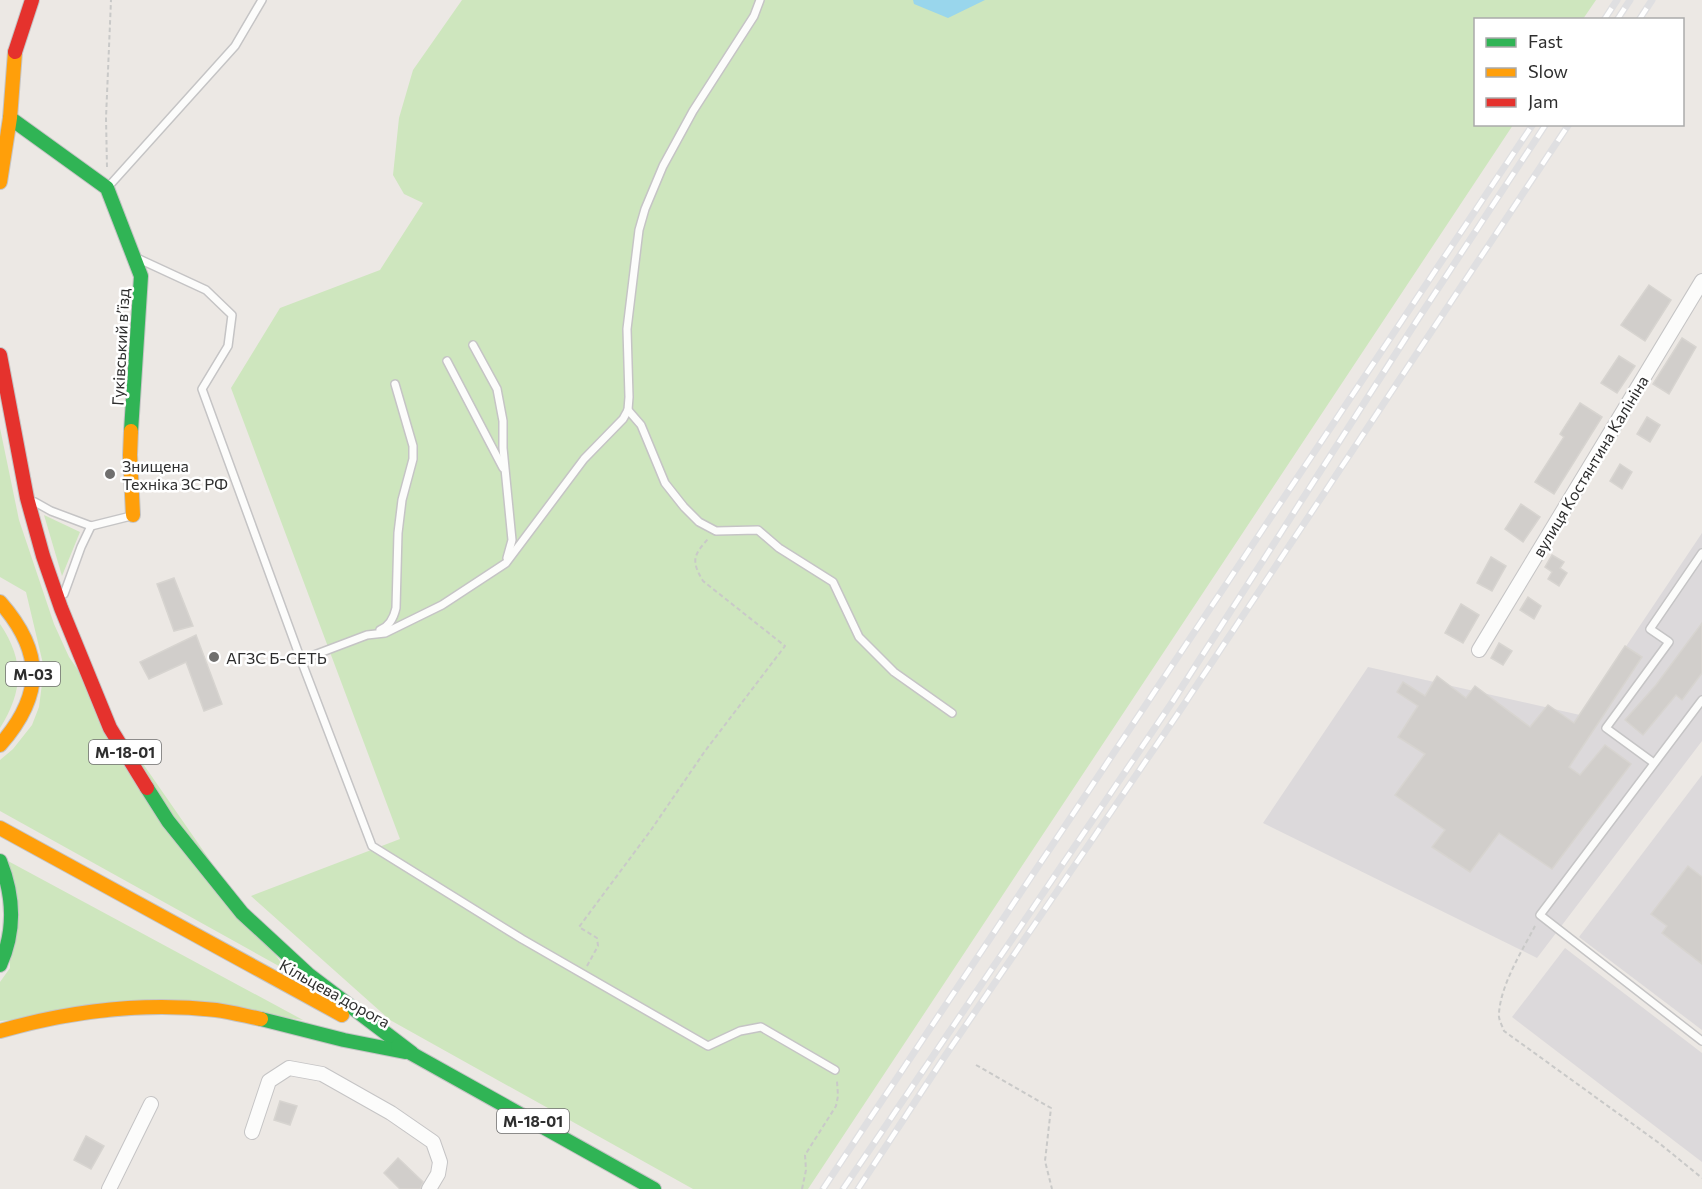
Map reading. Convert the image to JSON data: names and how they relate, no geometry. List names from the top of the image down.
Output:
{
  "streets": {
    "main road": [
      "Гуківський в’їзд",
      "М-03",
      "М-18-01",
      "Кільцева дорога"
    ],
    "street": ["вулиця Костянтина Калініна"]
  },
  "crossings": [
    ["М-18-01", "Кільцева дорога"]
  ],
  "places": ["Знищена Техніка ЗС РФ", "АГЗС Б-СЕТЬ"],
  "legend": ["Fast", "Slow", "Jam"]
}
